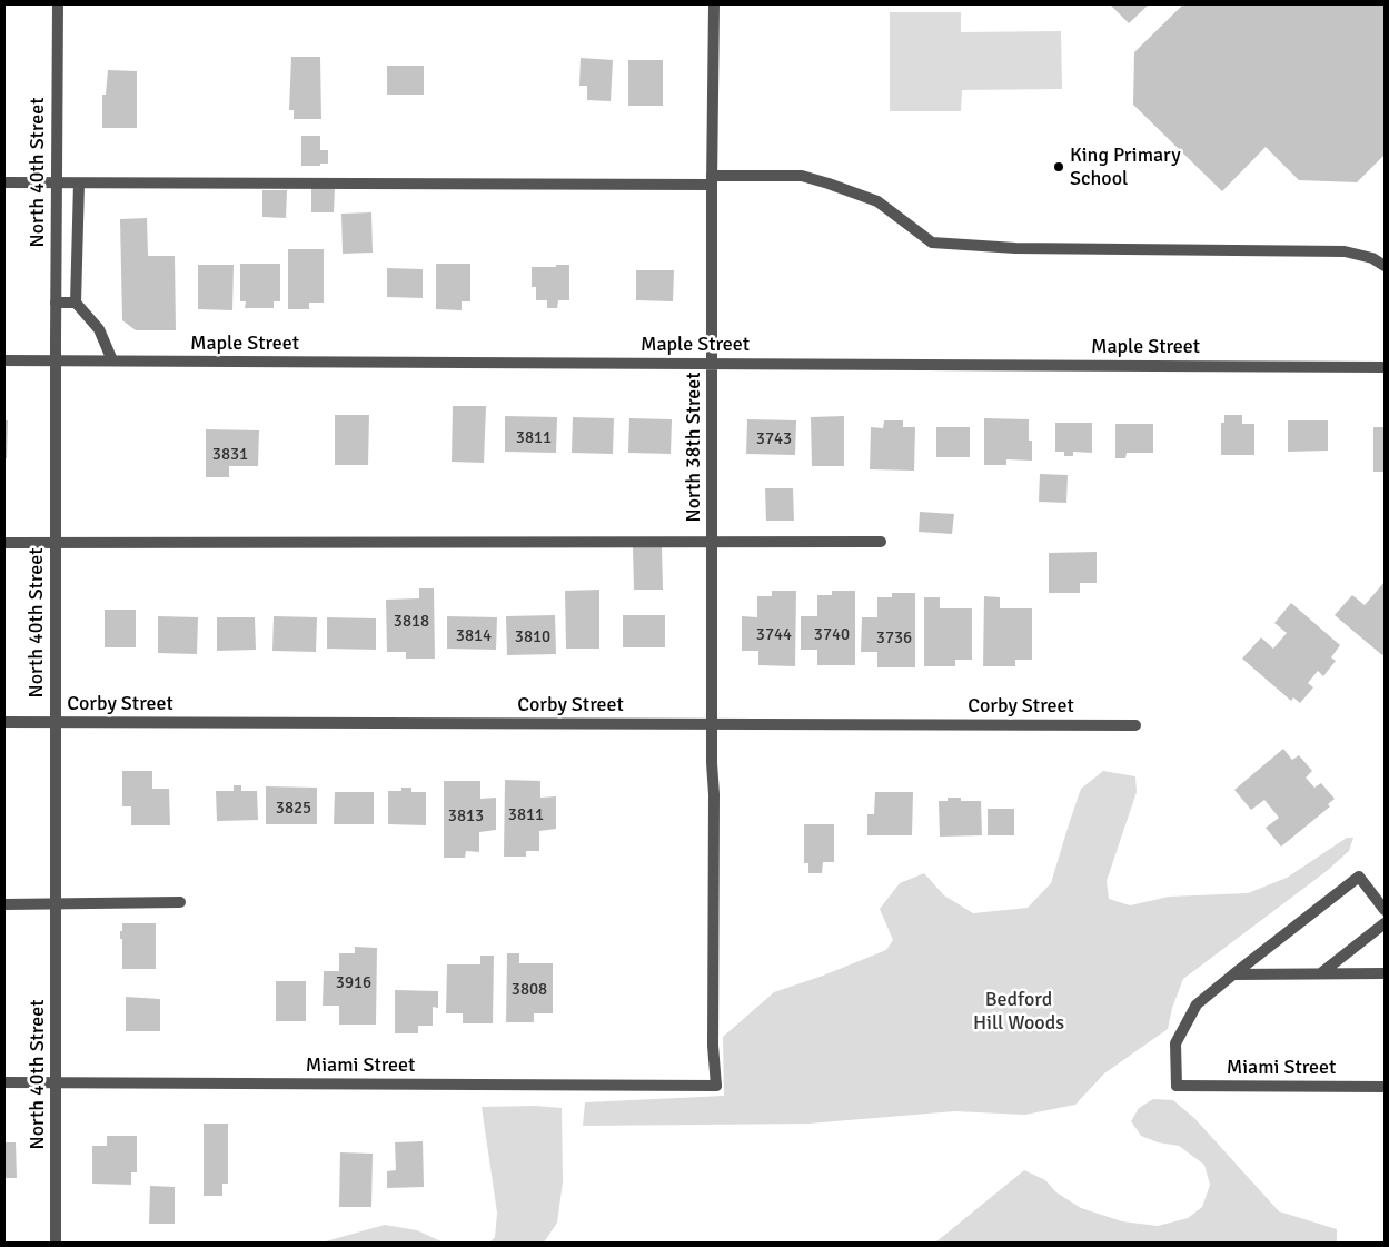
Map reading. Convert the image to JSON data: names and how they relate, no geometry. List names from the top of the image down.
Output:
{
  "streets": {
    "street": [
      "North 40th Street",
      "Maple Street",
      "North 38th Street",
      "Corby Street",
      "Miami Street"
    ]
  },
  "crossings": [
    ["North 40th Street", "Maple Street"],
    ["North 40th Street", "Corby Street"],
    ["North 40th Street", "Miami Street"],
    ["Maple Street", "North 38th Street"],
    ["North 38th Street", "Corby Street"],
    ["North 38th Street", "Miami Street"]
  ],
  "parks": ["Bedford Hill Woods"],
  "places": ["King Primary School"],
  "house_numbers": [
    "3811",
    "3743",
    "3831",
    "3818",
    "3744",
    "3740",
    "3814",
    "3810",
    "3736",
    "3825",
    "3811",
    "3813",
    "3916",
    "3808"
  ]
}
